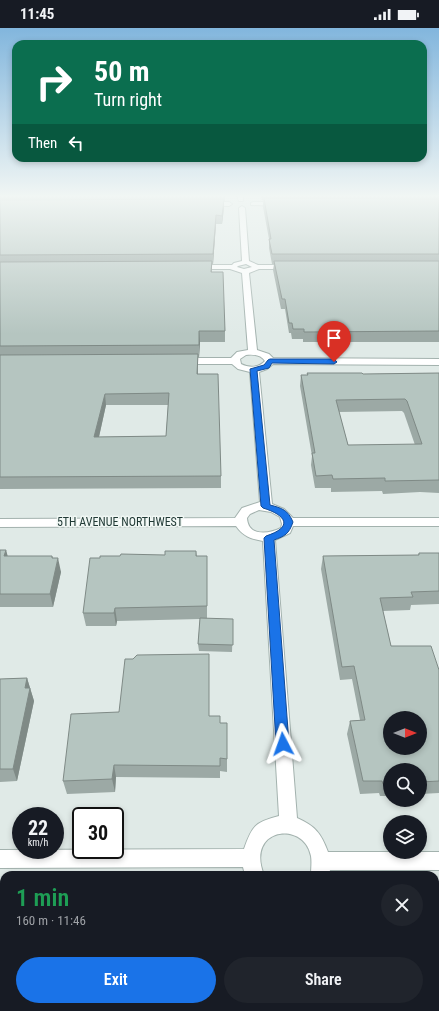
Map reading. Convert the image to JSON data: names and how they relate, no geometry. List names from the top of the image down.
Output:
{
  "streets": {
    "street": ["5TH AVENUE NORTHWEST"]
  },
  "north": "right",
  "page": {
    "status": "11:45",
    "turn": ["50 m", "Turn right"],
    "then": "Then",
    "speed": "22 km/h",
    "limit": "30",
    "heading": ["1 min", "160 m · 11:46"],
    "buttons": ["Exit", "Share"]
  }
}
